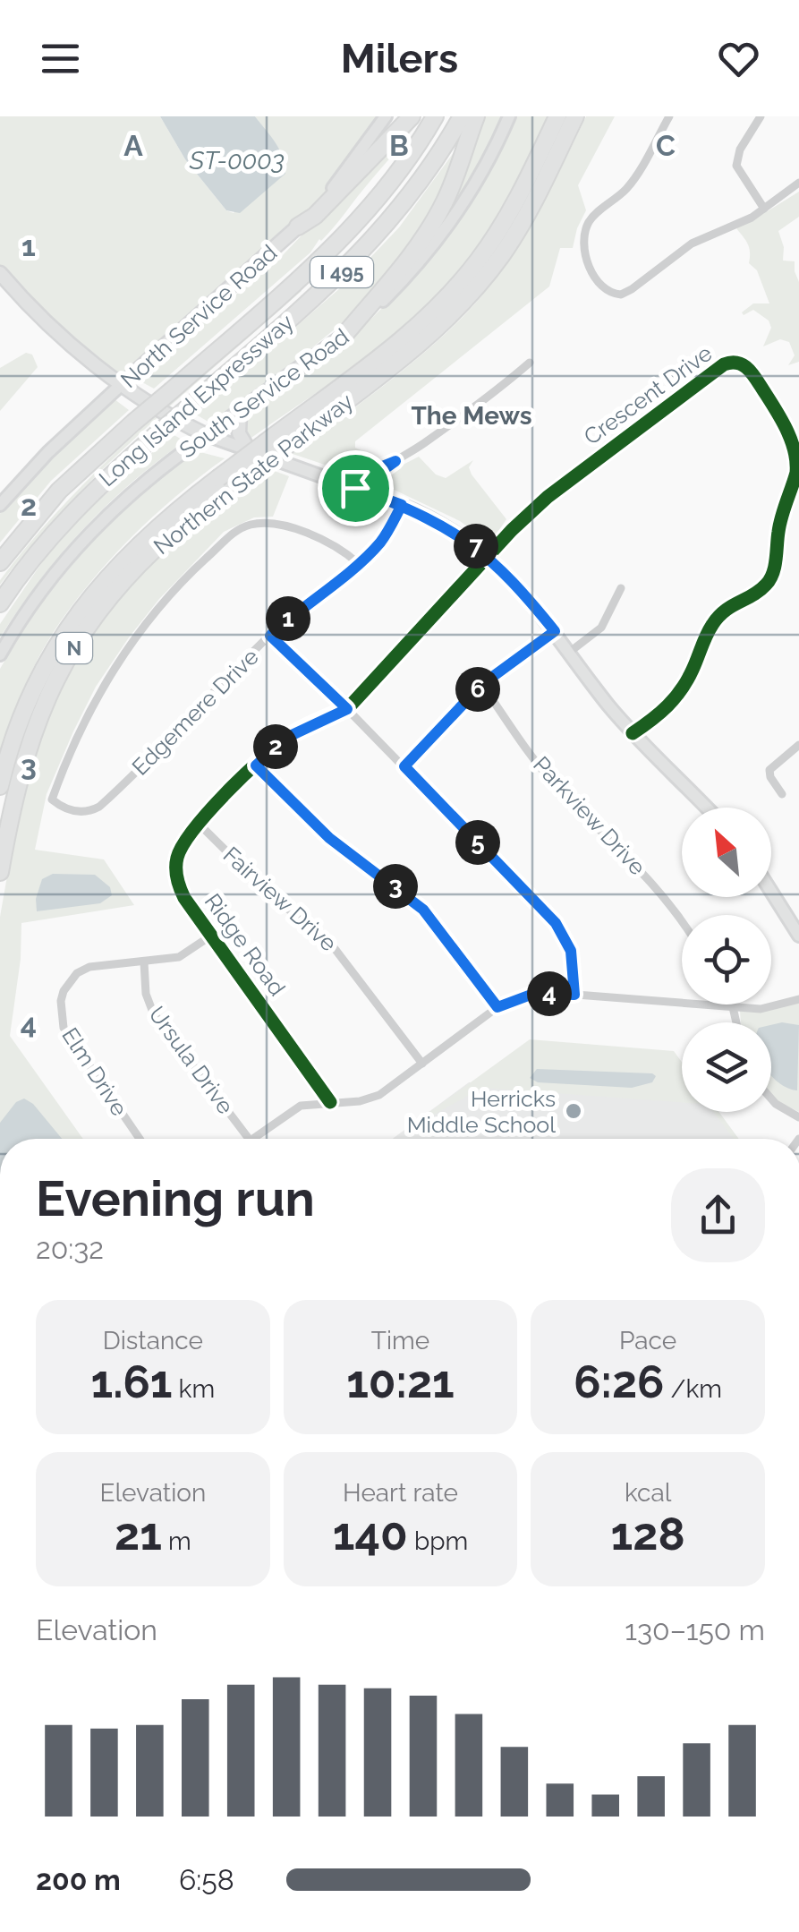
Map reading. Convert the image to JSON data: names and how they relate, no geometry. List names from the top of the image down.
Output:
{
  "streets": {
    "highway": [
      "I 495",
      "Long Island Expressway",
      "Northern State Parkway",
      "N"
    ],
    "main road": ["North Service Road", "South Service Road"],
    "street": [
      "Crescent Drive",
      "Edgemere Drive",
      "Parkview Drive",
      "Fairview Drive",
      "Ridge Road",
      "Ursula Drive",
      "Elm Drive"
    ]
  },
  "crossings": [
    ["Crescent Drive", "Ridge Road"],
    ["Fairview Drive", "Ridge Road"],
    ["Ridge Road", "Elm Drive"],
    ["Ursula Drive", "Elm Drive"]
  ],
  "districts": ["The Mews"],
  "water": ["ST-0003"],
  "places": ["Herricks Middle School"],
  "north": "top left",
  "page": {
    "header": "Milers",
    "pins": [
      "7",
      "1",
      "6",
      "2",
      "5",
      "3",
      "4"
    ],
    "heading": ["Evening run", "20:32"],
    "stats": [
      ["Distance", "1.61 km"],
      ["Time", "10:21"],
      ["Pace", "6:26 /km"],
      ["Elevation", "21 m"],
      ["Heart rate", "140 bpm"],
      ["kcal", "128"]
    ],
    "chart": ["Elevation", "130–150 m"],
    "list": [
      {
        "name": "200 m",
        "note": "6:58"
      }
    ]
  },
  "grid": {
    "columns": ["A", "B", "C"],
    "rows": [
      "1",
      "2",
      "3",
      "4"
    ]
  }
}
